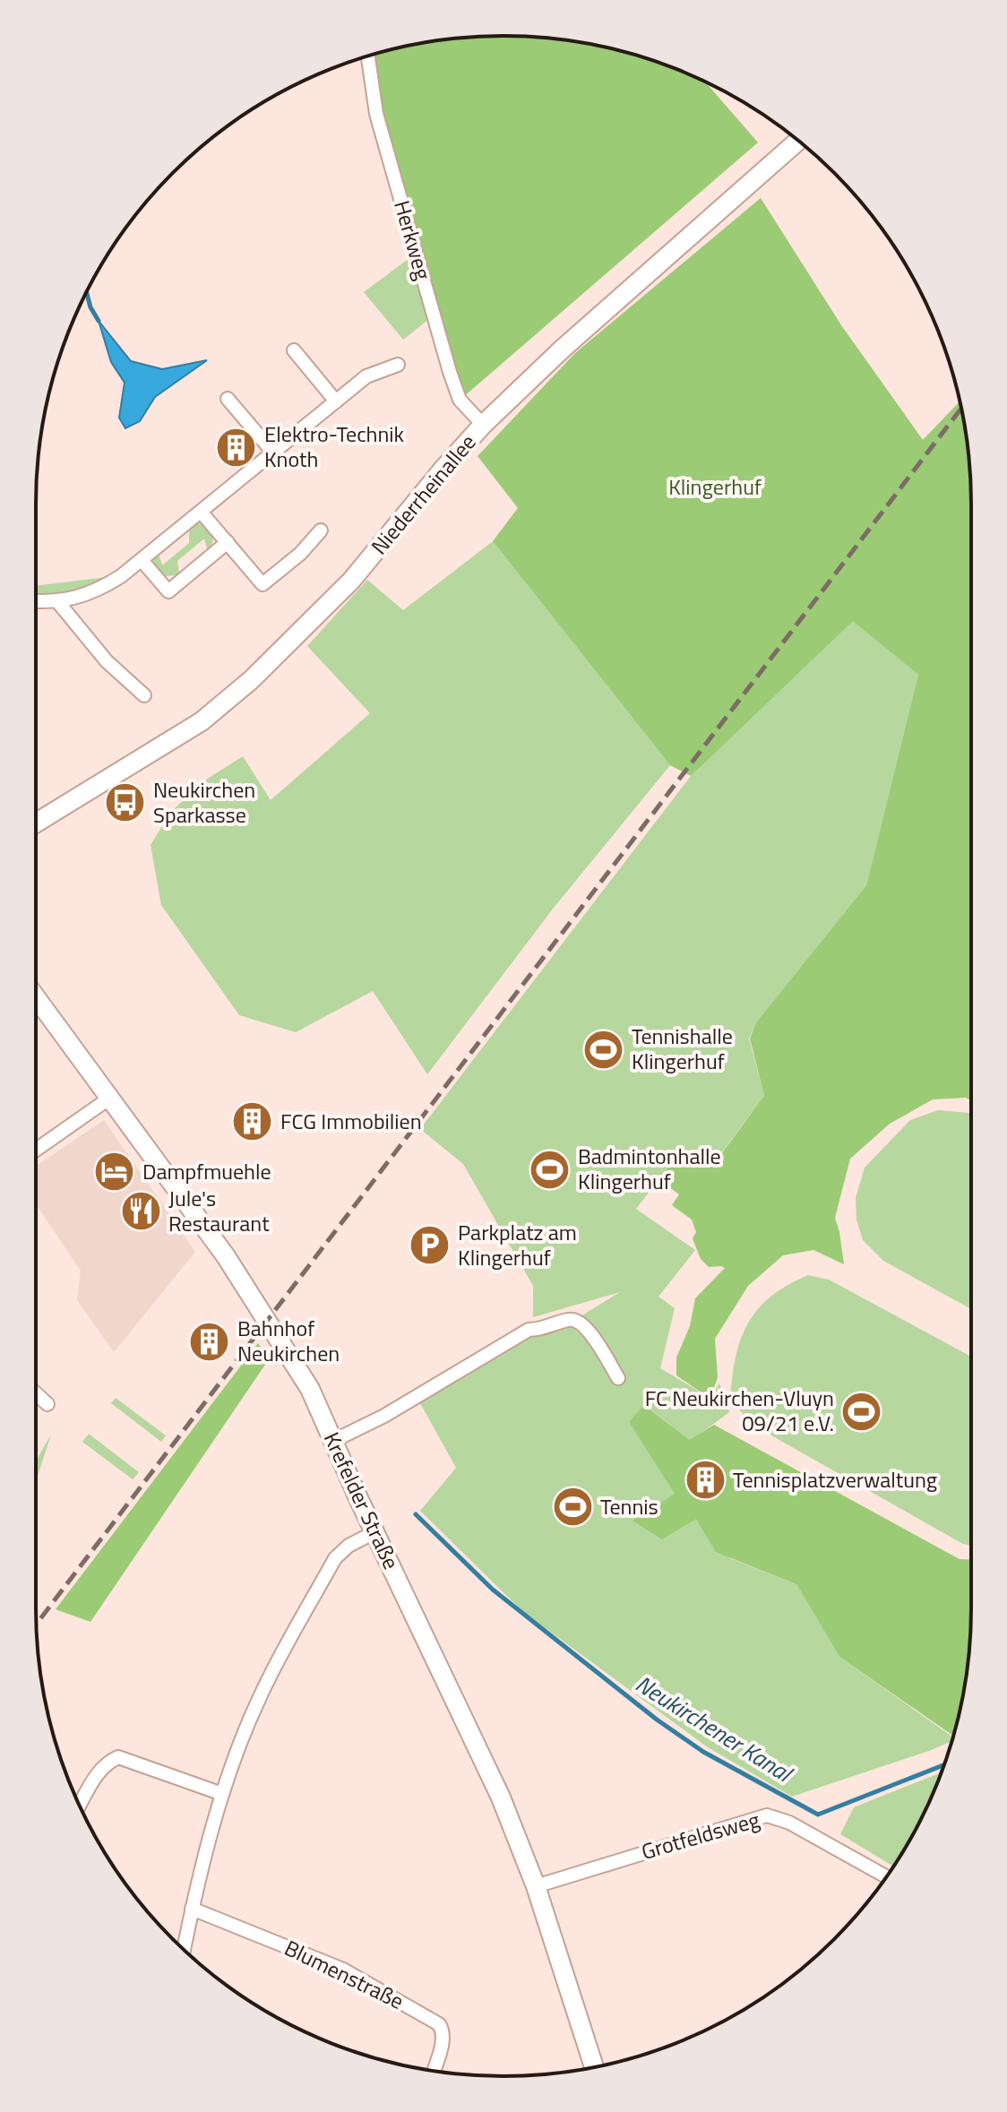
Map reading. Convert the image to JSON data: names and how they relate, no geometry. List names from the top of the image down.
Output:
{
  "streets": {
    "main road": ["Niederrheinallee", "Krefelder Straße"],
    "street": ["Herkweg", "Grotfeldsweg", "Blumenstraße"]
  },
  "crossings": [
    ["Herkweg", "Niederrheinallee"],
    ["Krefelder Straße", "Grotfeldsweg"]
  ],
  "water": ["Neukirchener Kanal"],
  "parks": ["Klingerhuf"],
  "places": {
    "building": [
      "Elektro-Technik Knoth",
      "FCG Immobilien",
      "Bahnhof Neukirchen",
      "Tennisplatzverwaltung"
    ],
    "bus stop": ["Neukirchen Sparkasse"],
    "sports": [
      "Tennishalle Klingerhuf",
      "Badmintonhalle Klingerhuf",
      "FC Neukirchen-Vluyn 09/21 e.V.",
      "Tennis"
    ],
    "hotel": ["Dampfmuehle"],
    "restaurant": ["Jule's Restaurant"],
    "parking": ["Parkplatz am Klingerhuf"]
  }
}
